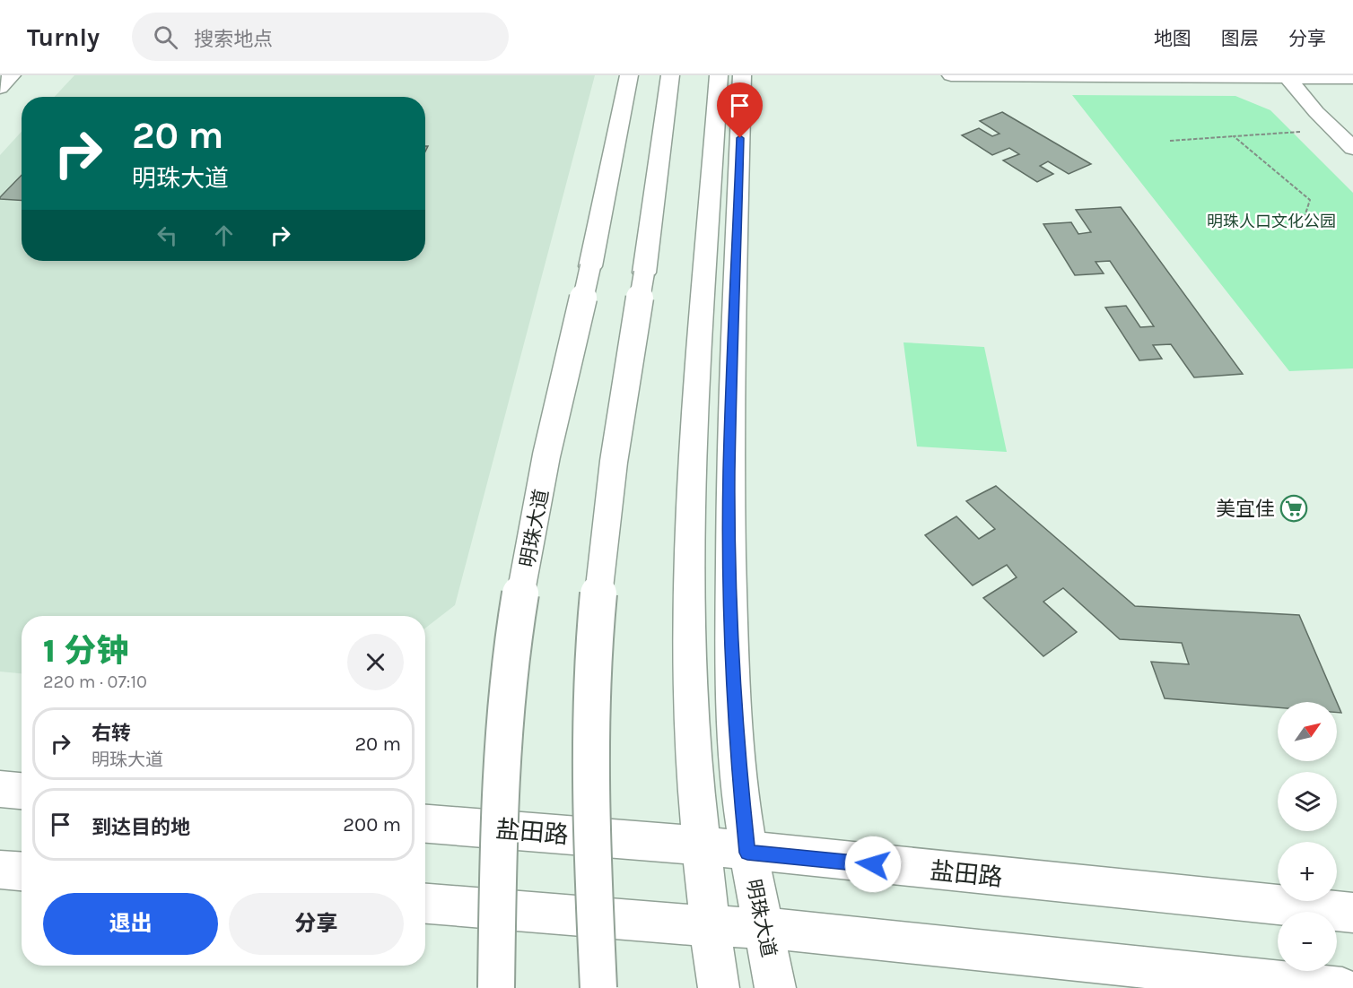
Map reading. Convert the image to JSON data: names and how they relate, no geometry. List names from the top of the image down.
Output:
{
  "streets": {
    "street": ["明珠大道", "盐田路"]
  },
  "crossings": [
    ["明珠大道", "盐田路"]
  ],
  "parks": ["明珠人口文化公园"],
  "places": {
    "supermarket": ["美宜佳"]
  },
  "north": "top right",
  "page": {
    "header": "Turnly",
    "search": "搜索地点",
    "nav": ["地图", "图层", "分享"],
    "turn": ["20 m", "明珠大道"],
    "heading": ["1 分钟", "220 m · 07:10"],
    "map_buttons": ["+", "−"],
    "list": [
      {
        "name": "右转",
        "note": "明珠大道",
        "value": "20 m"
      },
      {
        "name": "到达目的地",
        "value": "200 m"
      }
    ],
    "buttons": ["退出", "分享"]
  }
}
